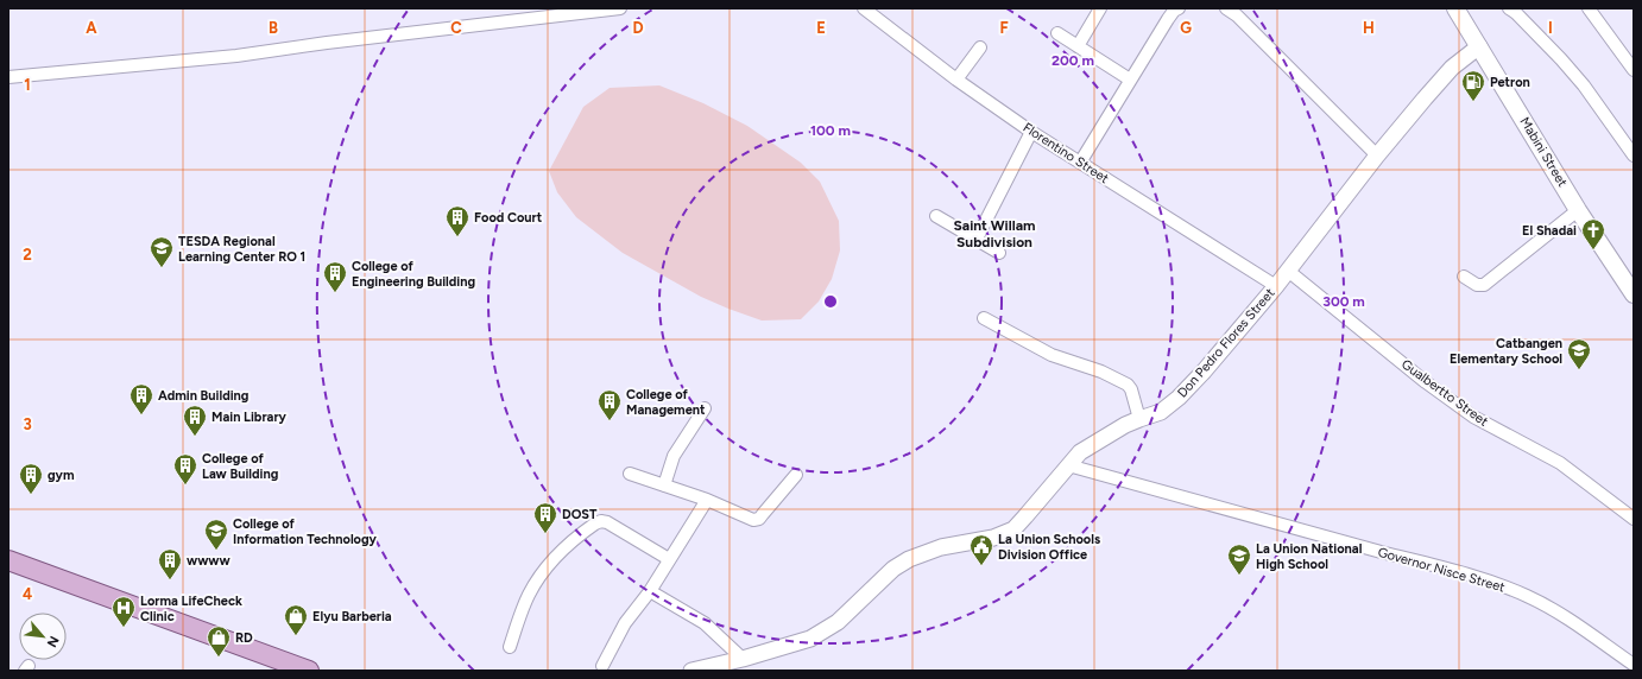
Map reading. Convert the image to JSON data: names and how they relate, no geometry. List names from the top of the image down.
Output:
{
  "streets": {
    "main road": ["Mabini Street"],
    "street": [
      "Florentino Street",
      "Don Pedro Flores Street",
      "Gualbertto Street",
      "Governor Nisce Street"
    ]
  },
  "crossings": [
    ["Mabini Street", "Don Pedro Flores Street"],
    ["Florentino Street", "Don Pedro Flores Street"],
    ["Don Pedro Flores Street", "Gualbertto Street"],
    ["Don Pedro Flores Street", "Governor Nisce Street"]
  ],
  "districts": ["Saint Willam Subdivision"],
  "places": {
    "fuel station": ["Petron"],
    "building": [
      "Food Court",
      "College of Engineering Building",
      "Admin Building",
      "College of Management",
      "Main Library",
      "College of Law Building",
      "gym",
      "DOST",
      "wwww"
    ],
    "church": ["El Shadai"],
    "school or university": [
      "TESDA Regional Learning Center RO 1",
      "Catbangen Elementary School",
      "College of Information Technology",
      "La Union National High School"
    ],
    "public building": ["La Union Schools Division Office"],
    "hospital": ["Lorma LifeCheck Clinic"],
    "shop": ["Elyu Barberia", "RD"]
  },
  "north": "bottom right",
  "grid": {
    "columns": [
      "A",
      "B",
      "C",
      "D",
      "E",
      "F",
      "G",
      "H",
      "I"
    ],
    "rows": [
      "1",
      "2",
      "3",
      "4"
    ]
  },
  "rings": ["200 m", "100 m", "300 m"]
}
